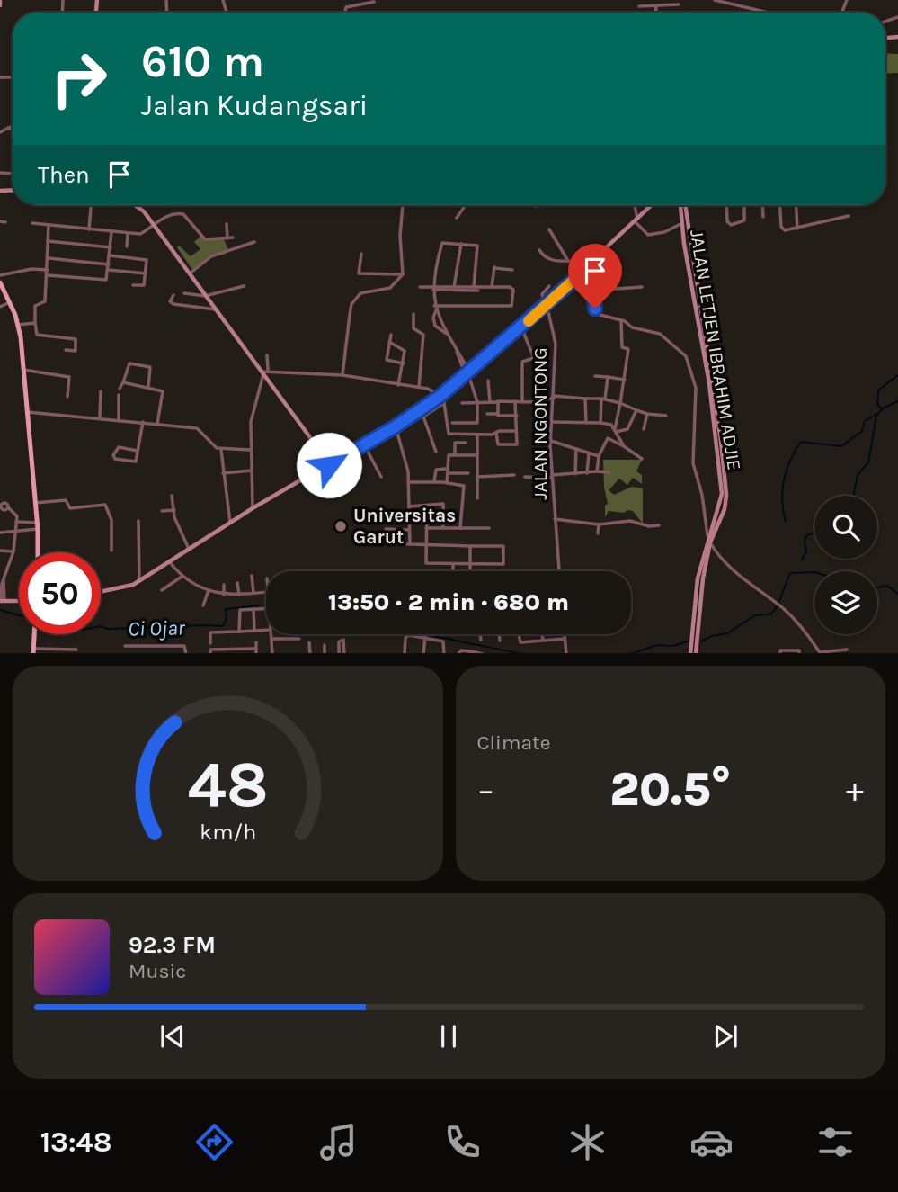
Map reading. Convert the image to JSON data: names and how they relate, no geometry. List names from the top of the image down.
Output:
{
  "streets": {
    "main road": ["JALAN LETJEN IBRAHIM ADJIE"],
    "street": ["JALAN NGONTONG"]
  },
  "water": ["Ci Ojar"],
  "places": ["Universitas Garut"],
  "page": {
    "turn": ["610 m", "Jalan Kudangsari"],
    "then": "Then",
    "limit": "50",
    "trip": "13:50 · 2 min · 680 m",
    "tile": "Climate",
    "heat": ["−", "20.5°", "+"],
    "song": ["92.3 FM", "Music"],
    "tabs": "13:48",
    "gauge": ["48", "km/h"]
  }
}
